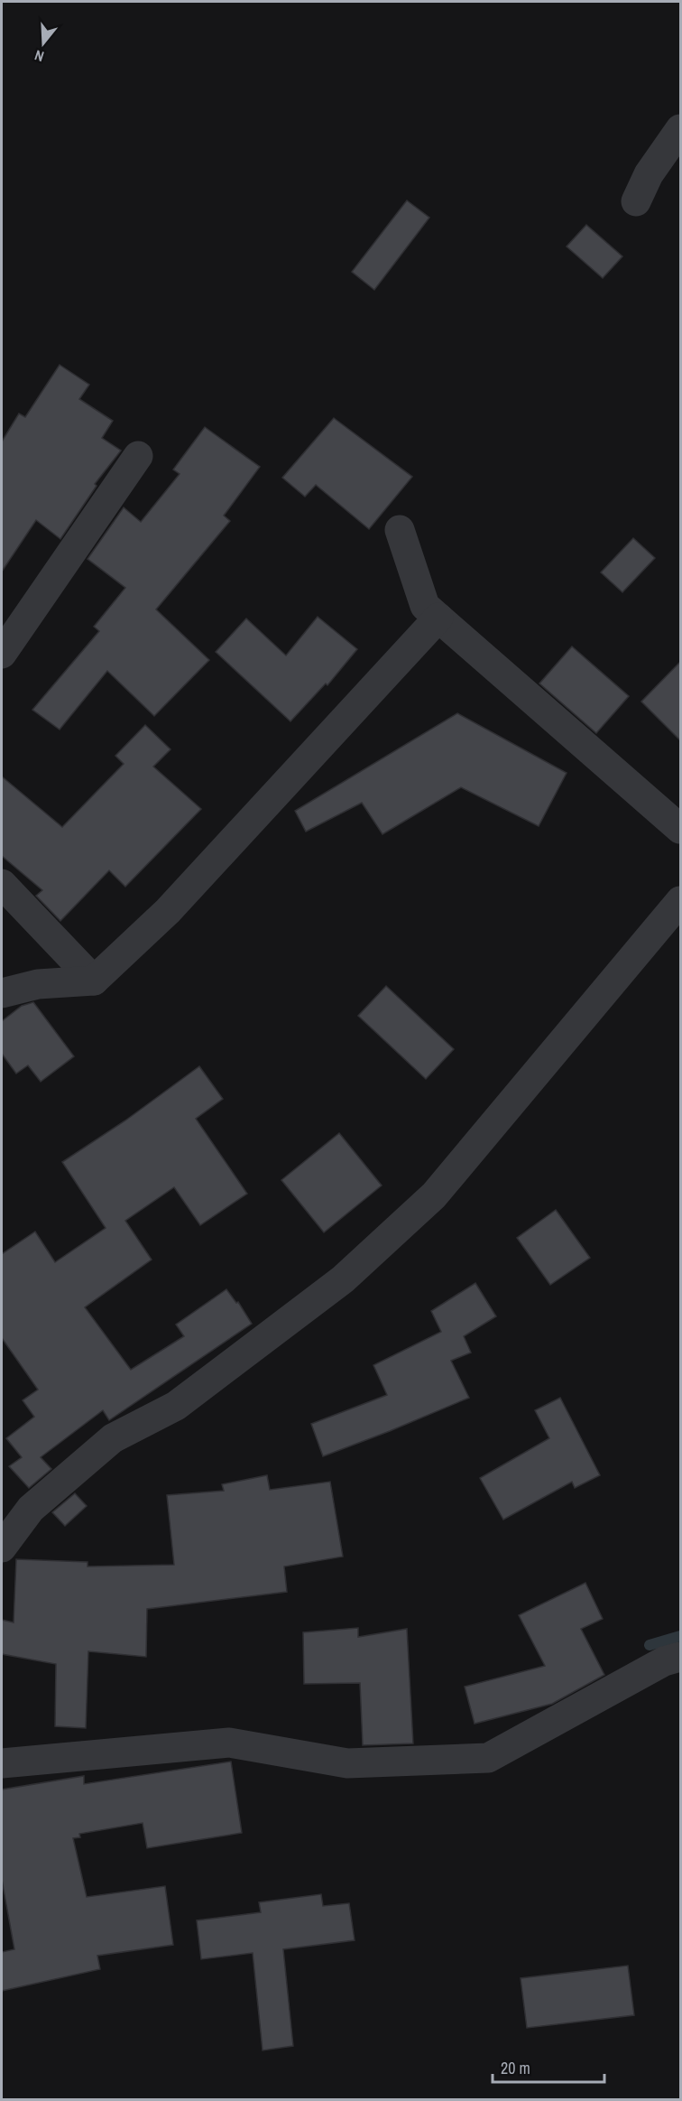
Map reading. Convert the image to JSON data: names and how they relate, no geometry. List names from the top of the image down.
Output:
{
  "scale_bar": "20 m",
  "north": "bottom"
}
